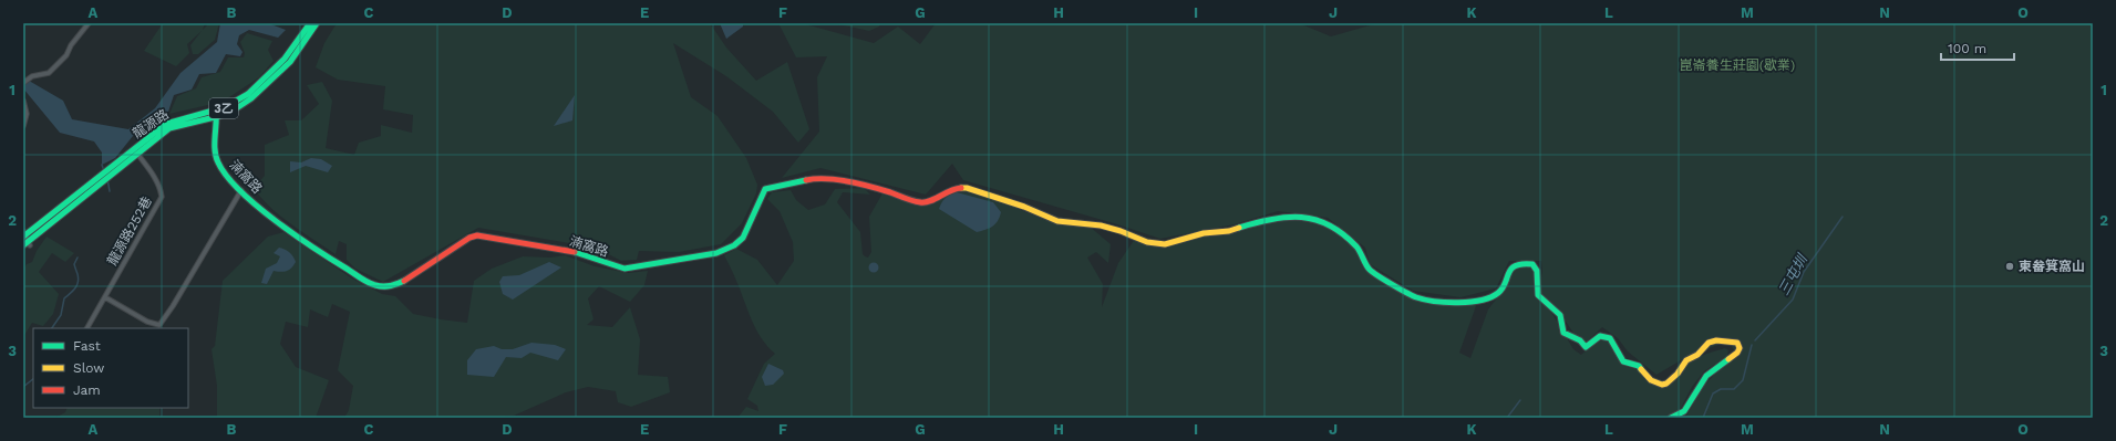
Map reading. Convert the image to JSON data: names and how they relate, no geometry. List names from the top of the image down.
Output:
{
  "streets": {
    "street": [
      "3乙",
      "龍源路",
      "湳窩路",
      "龍源路252巷"
    ]
  },
  "crossings": [
    ["3乙", "龍源路"],
    ["3乙", "湳窩路"],
    ["3乙", "龍源路252巷"],
    ["龍源路", "湳窩路"]
  ],
  "water": ["三屯圳"],
  "parks": ["崑崙養生莊園(歇業)"],
  "places": ["東畚箕窩山"],
  "legend": ["Fast", "Slow", "Jam"],
  "scale_bar": "100 m",
  "grid": {
    "columns": [
      "A",
      "B",
      "C",
      "D",
      "E",
      "F",
      "G",
      "H",
      "I",
      "J",
      "K",
      "L",
      "M",
      "N",
      "O"
    ],
    "rows": ["1", "2", "3"]
  }
}
